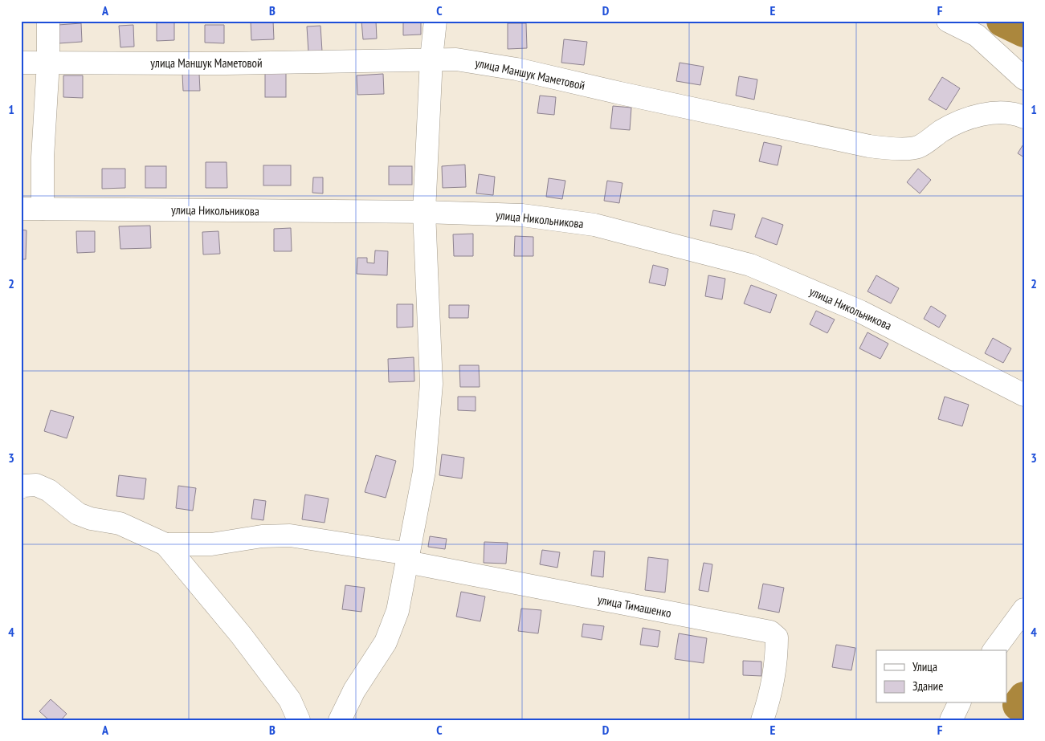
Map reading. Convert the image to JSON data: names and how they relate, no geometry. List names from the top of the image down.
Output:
{
  "streets": {
    "street": ["улица Маншук Маметовой", "улица Никольникова", "улица Тимашенко"]
  },
  "legend": ["Улица", "Здание"],
  "grid": {
    "columns": [
      "A",
      "B",
      "C",
      "D",
      "E",
      "F"
    ],
    "rows": [
      "1",
      "2",
      "3",
      "4"
    ]
  }
}
